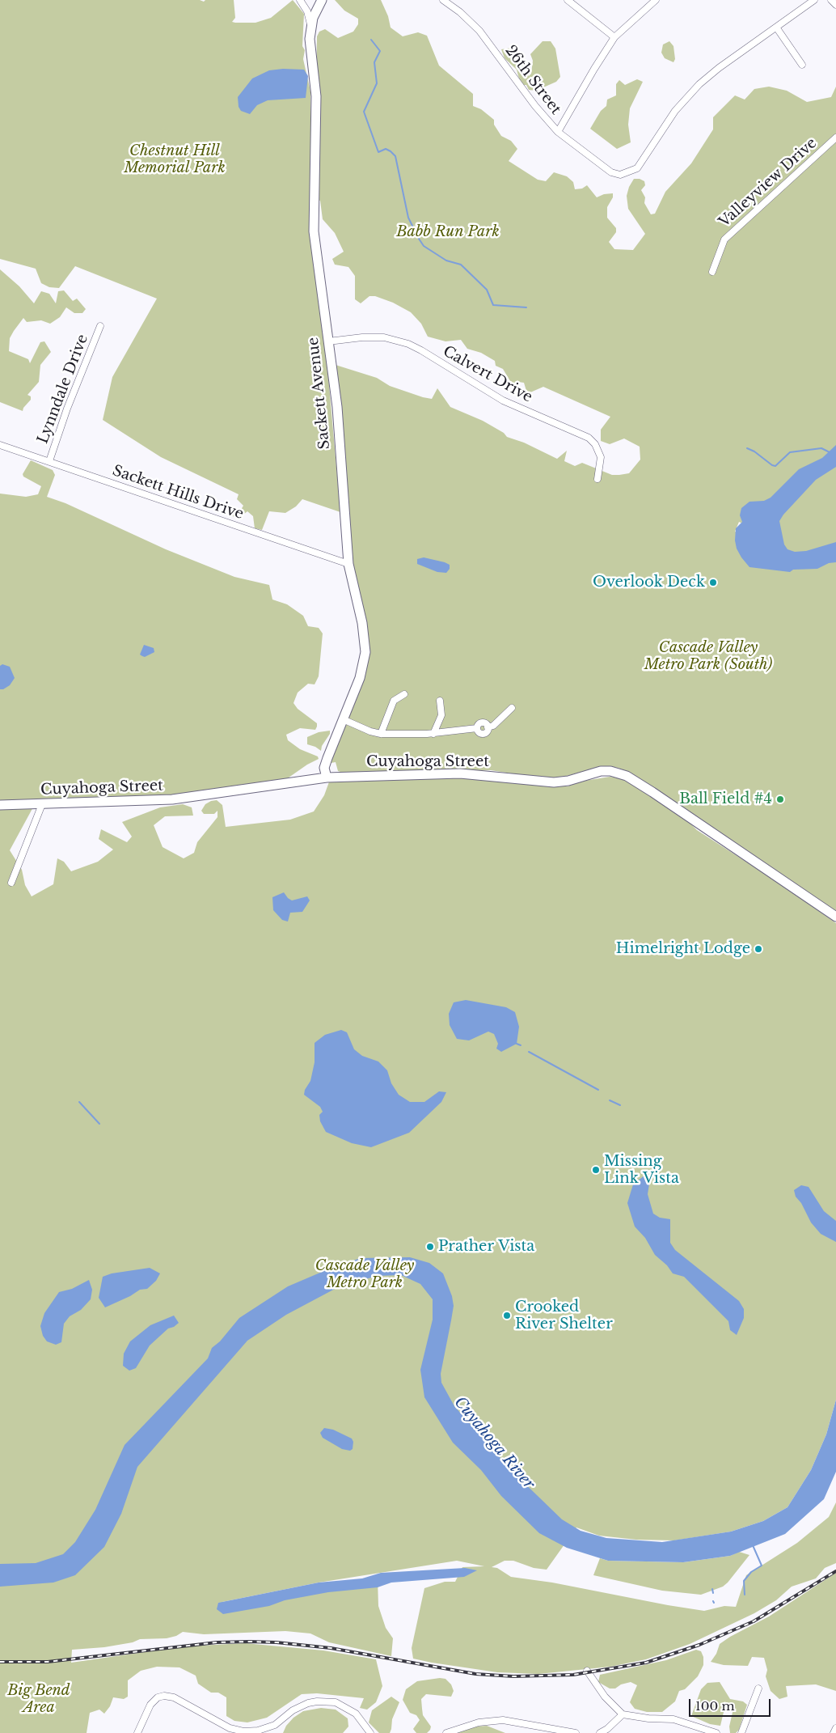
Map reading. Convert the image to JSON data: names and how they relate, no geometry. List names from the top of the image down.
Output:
{
  "streets": {
    "street": [
      "26th Street",
      "Valleyview Drive",
      "Calvert Drive",
      "Lynndale Drive",
      "Sackett Avenue",
      "Sackett Hills Drive",
      "Cuyahoga Street"
    ]
  },
  "crossings": [
    ["Calvert Drive", "Sackett Avenue"],
    ["Lynndale Drive", "Sackett Hills Drive"],
    ["Sackett Avenue", "Sackett Hills Drive"],
    ["Sackett Avenue", "Cuyahoga Street"]
  ],
  "water": ["Cuyahoga River"],
  "parks": [
    "Chestnut Hill Memorial Park",
    "Babb Run Park",
    "Cascade Valley Metro Park (South)",
    "Cascade Valley Metro Park",
    "Big Bend Area"
  ],
  "places": [
    "Overlook Deck",
    "Ball Field #4",
    "Himelright Lodge",
    "Missing Link Vista",
    "Prather Vista",
    "Crooked River Shelter"
  ],
  "scale_bar": "100 m"
}
